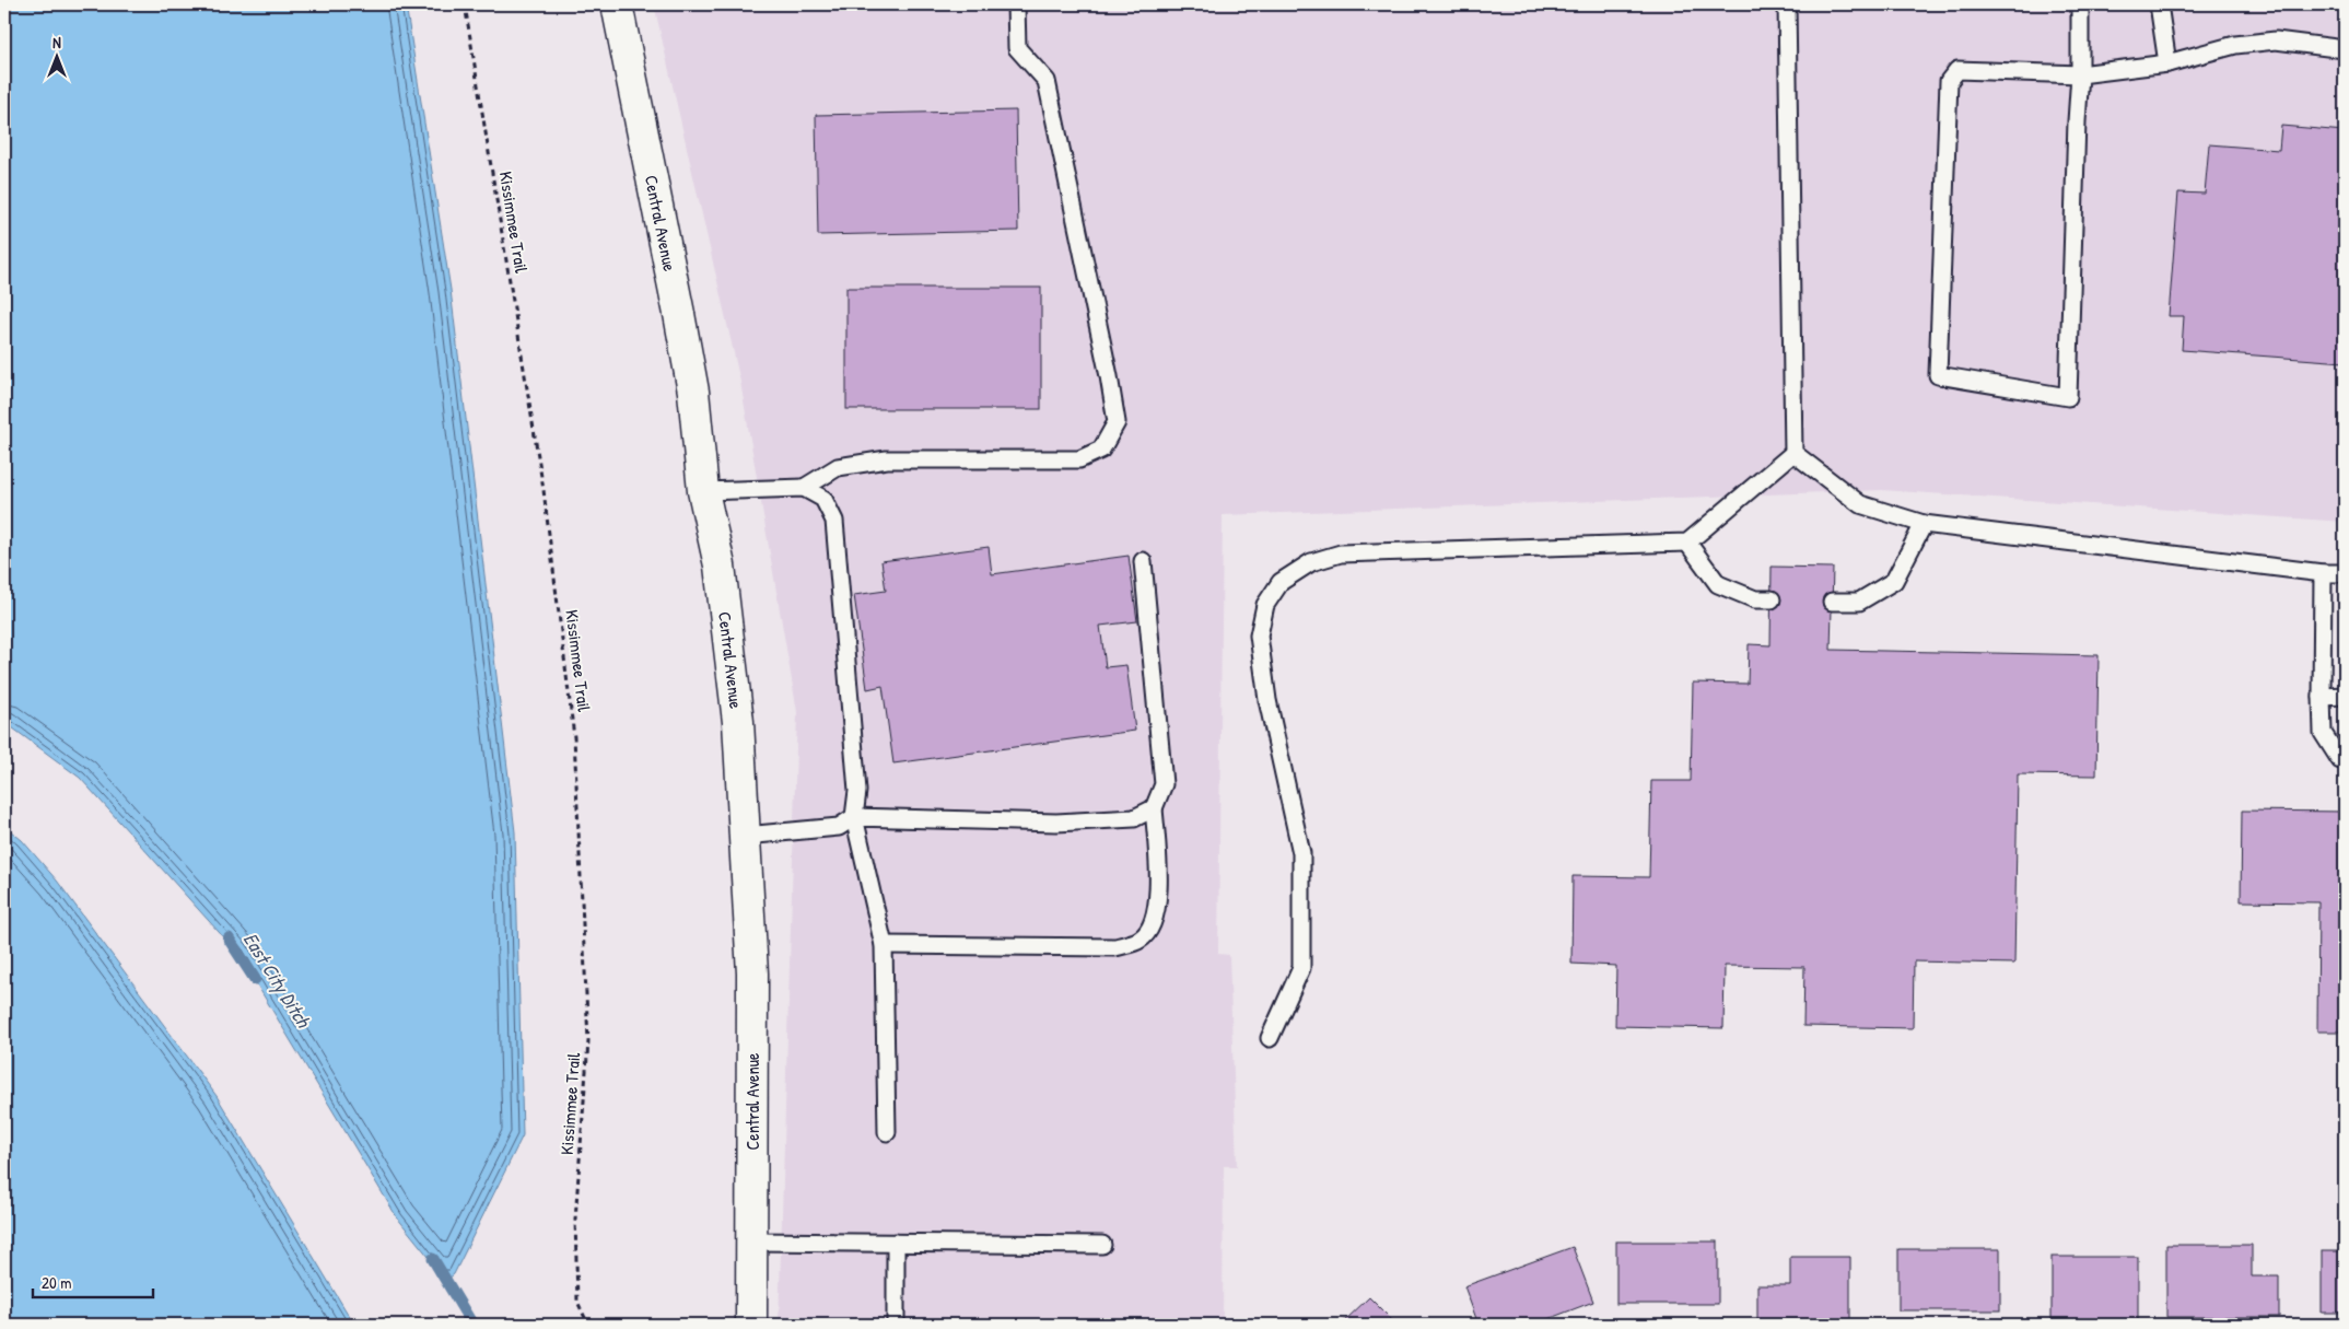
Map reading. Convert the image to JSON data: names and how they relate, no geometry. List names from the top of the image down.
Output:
{
  "streets": {
    "street": ["Central Avenue"],
    "path": ["Kissimmee Trail"]
  },
  "water": ["East City Ditch"],
  "scale_bar": "20 m",
  "north": "top"
}
